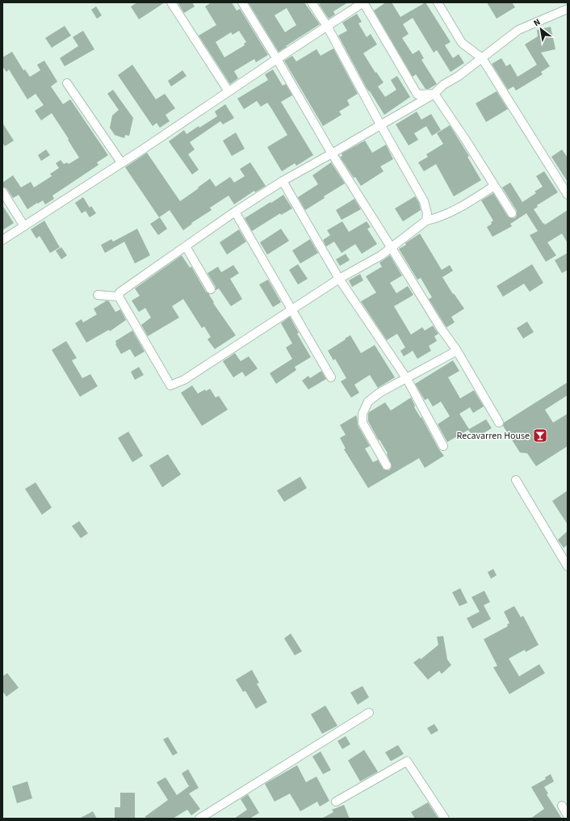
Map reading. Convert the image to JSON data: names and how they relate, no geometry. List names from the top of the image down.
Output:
{
  "places": {
    "bar": ["Recavarren House"]
  },
  "north": "top left"
}
